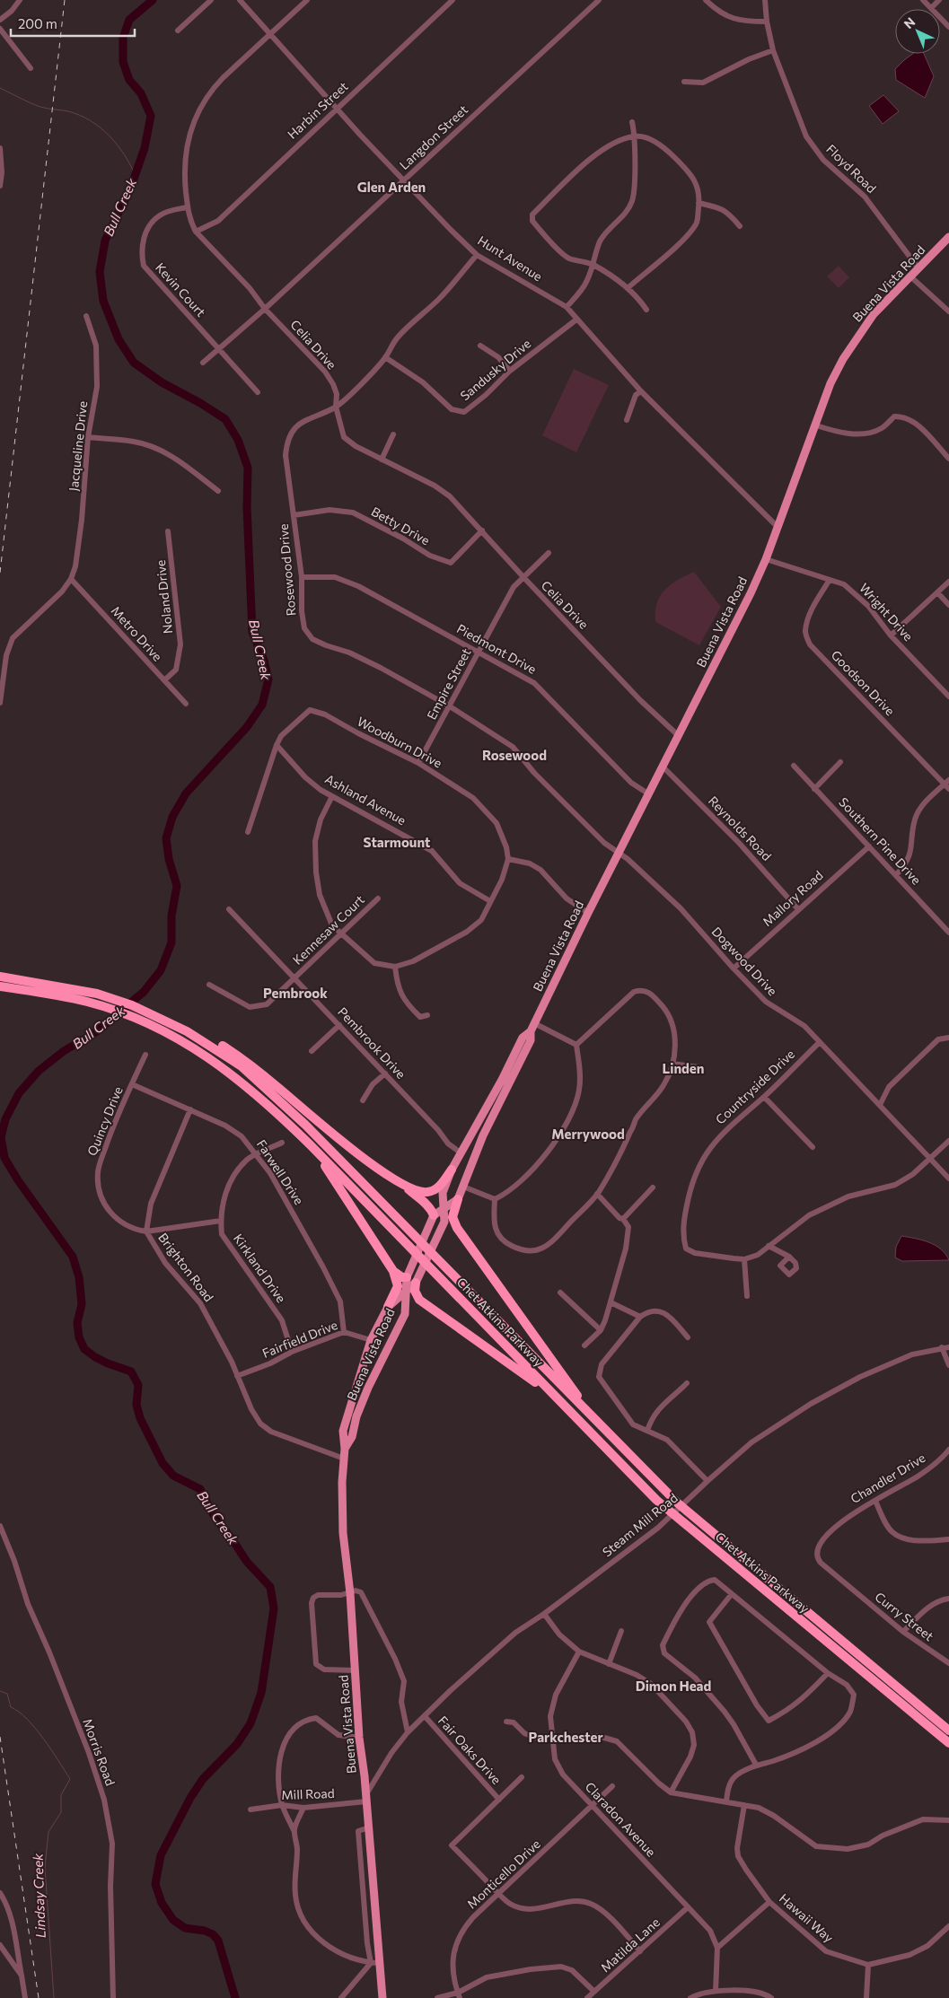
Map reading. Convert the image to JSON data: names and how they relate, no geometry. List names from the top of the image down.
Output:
{
  "streets": {
    "highway": ["Chet Atkins Parkway"],
    "main road": ["Buena Vista Road"],
    "street": [
      "Harbin Street",
      "Langdon Street",
      "Floyd Road",
      "Hunt Avenue",
      "Kevin Court",
      "Celia Drive",
      "Sandusky Drive",
      "Jacqueline Drive",
      "Betty Drive",
      "Rosewood Drive",
      "Noland Drive",
      "Wright Drive",
      "Metro Drive",
      "Piedmont Drive",
      "Goodson Drive",
      "Empire Street",
      "Woodburn Drive",
      "Ashland Avenue",
      "Reynolds Road",
      "Southern Pine Drive",
      "Mallory Road",
      "Kennesaw Court",
      "Dogwood Drive",
      "Pembrook Drive",
      "Countryside Drive",
      "Quincy Drive",
      "Farwell Drive",
      "Brighton Road",
      "Kirkland Drive",
      "Fairfield Drive",
      "Chandler Drive",
      "Steam Mill Road",
      "Curry Street",
      "Fair Oaks Drive",
      "Morris Road",
      "Mill Road",
      "Claradon Avenue",
      "Monticello Drive",
      "Hawaii Way",
      "Matilda Lane"
    ]
  },
  "crossings": [
    ["Harbin Street", "Hunt Avenue"],
    ["Harbin Street", "Celia Drive"],
    ["Langdon Street", "Hunt Avenue"],
    ["Langdon Street", "Kevin Court"],
    ["Langdon Street", "Celia Drive"],
    ["Floyd Road", "Buena Vista Road"],
    ["Hunt Avenue", "Buena Vista Road"],
    ["Hunt Avenue", "Celia Drive"],
    ["Hunt Avenue", "Sandusky Drive"],
    ["Hunt Avenue", "Rosewood Drive"],
    ["Buena Vista Road", "Celia Drive"],
    ["Buena Vista Road", "Rosewood Drive"],
    ["Buena Vista Road", "Wright Drive"],
    ["Buena Vista Road", "Piedmont Drive"],
    ["Buena Vista Road", "Reynolds Road"],
    ["Buena Vista Road", "Dogwood Drive"],
    ["Buena Vista Road", "Pembrook Drive"],
    ["Buena Vista Road", "Brighton Road"],
    ["Buena Vista Road", "Fairfield Drive"],
    ["Buena Vista Road", "Steam Mill Road"],
    ["Buena Vista Road", "Mill Road"],
    ["Kevin Court", "Celia Drive"],
    ["Celia Drive", "Betty Drive"],
    ["Celia Drive", "Rosewood Drive"],
    ["Celia Drive", "Empire Street"],
    ["Sandusky Drive", "Rosewood Drive"],
    ["Jacqueline Drive", "Metro Drive"],
    ["Betty Drive", "Rosewood Drive"],
    ["Rosewood Drive", "Piedmont Drive"],
    ["Rosewood Drive", "Empire Street"],
    ["Rosewood Drive", "Dogwood Drive"],
    ["Noland Drive", "Metro Drive"],
    ["Wright Drive", "Goodson Drive"],
    ["Piedmont Drive", "Empire Street"],
    ["Empire Street", "Woodburn Drive"],
    ["Woodburn Drive", "Ashland Avenue"],
    ["Reynolds Road", "Mallory Road"],
    ["Southern Pine Drive", "Mallory Road"],
    ["Mallory Road", "Dogwood Drive"],
    ["Kennesaw Court", "Pembrook Drive"],
    ["Dogwood Drive", "Countryside Drive"],
    ["Quincy Drive", "Farwell Drive"],
    ["Quincy Drive", "Brighton Road"],
    ["Quincy Drive", "Kirkland Drive"],
    ["Farwell Drive", "Brighton Road"],
    ["Farwell Drive", "Kirkland Drive"],
    ["Farwell Drive", "Fairfield Drive"],
    ["Brighton Road", "Fairfield Drive"],
    ["Kirkland Drive", "Fairfield Drive"],
    ["Chandler Drive", "Curry Street"],
    ["Steam Mill Road", "Fair Oaks Drive"],
    ["Steam Mill Road", "Mill Road"],
    ["Claradon Avenue", "Monticello Drive"],
    ["Claradon Avenue", "Matilda Lane"]
  ],
  "districts": [
    "Glen Arden",
    "Rosewood",
    "Starmount",
    "Pembrook",
    "Linden",
    "Merrywood",
    "Dimon Head",
    "Parkchester"
  ],
  "water": ["Bull Creek", "Lindsay Creek"],
  "scale_bar": "200 m",
  "north": "top left"
}
